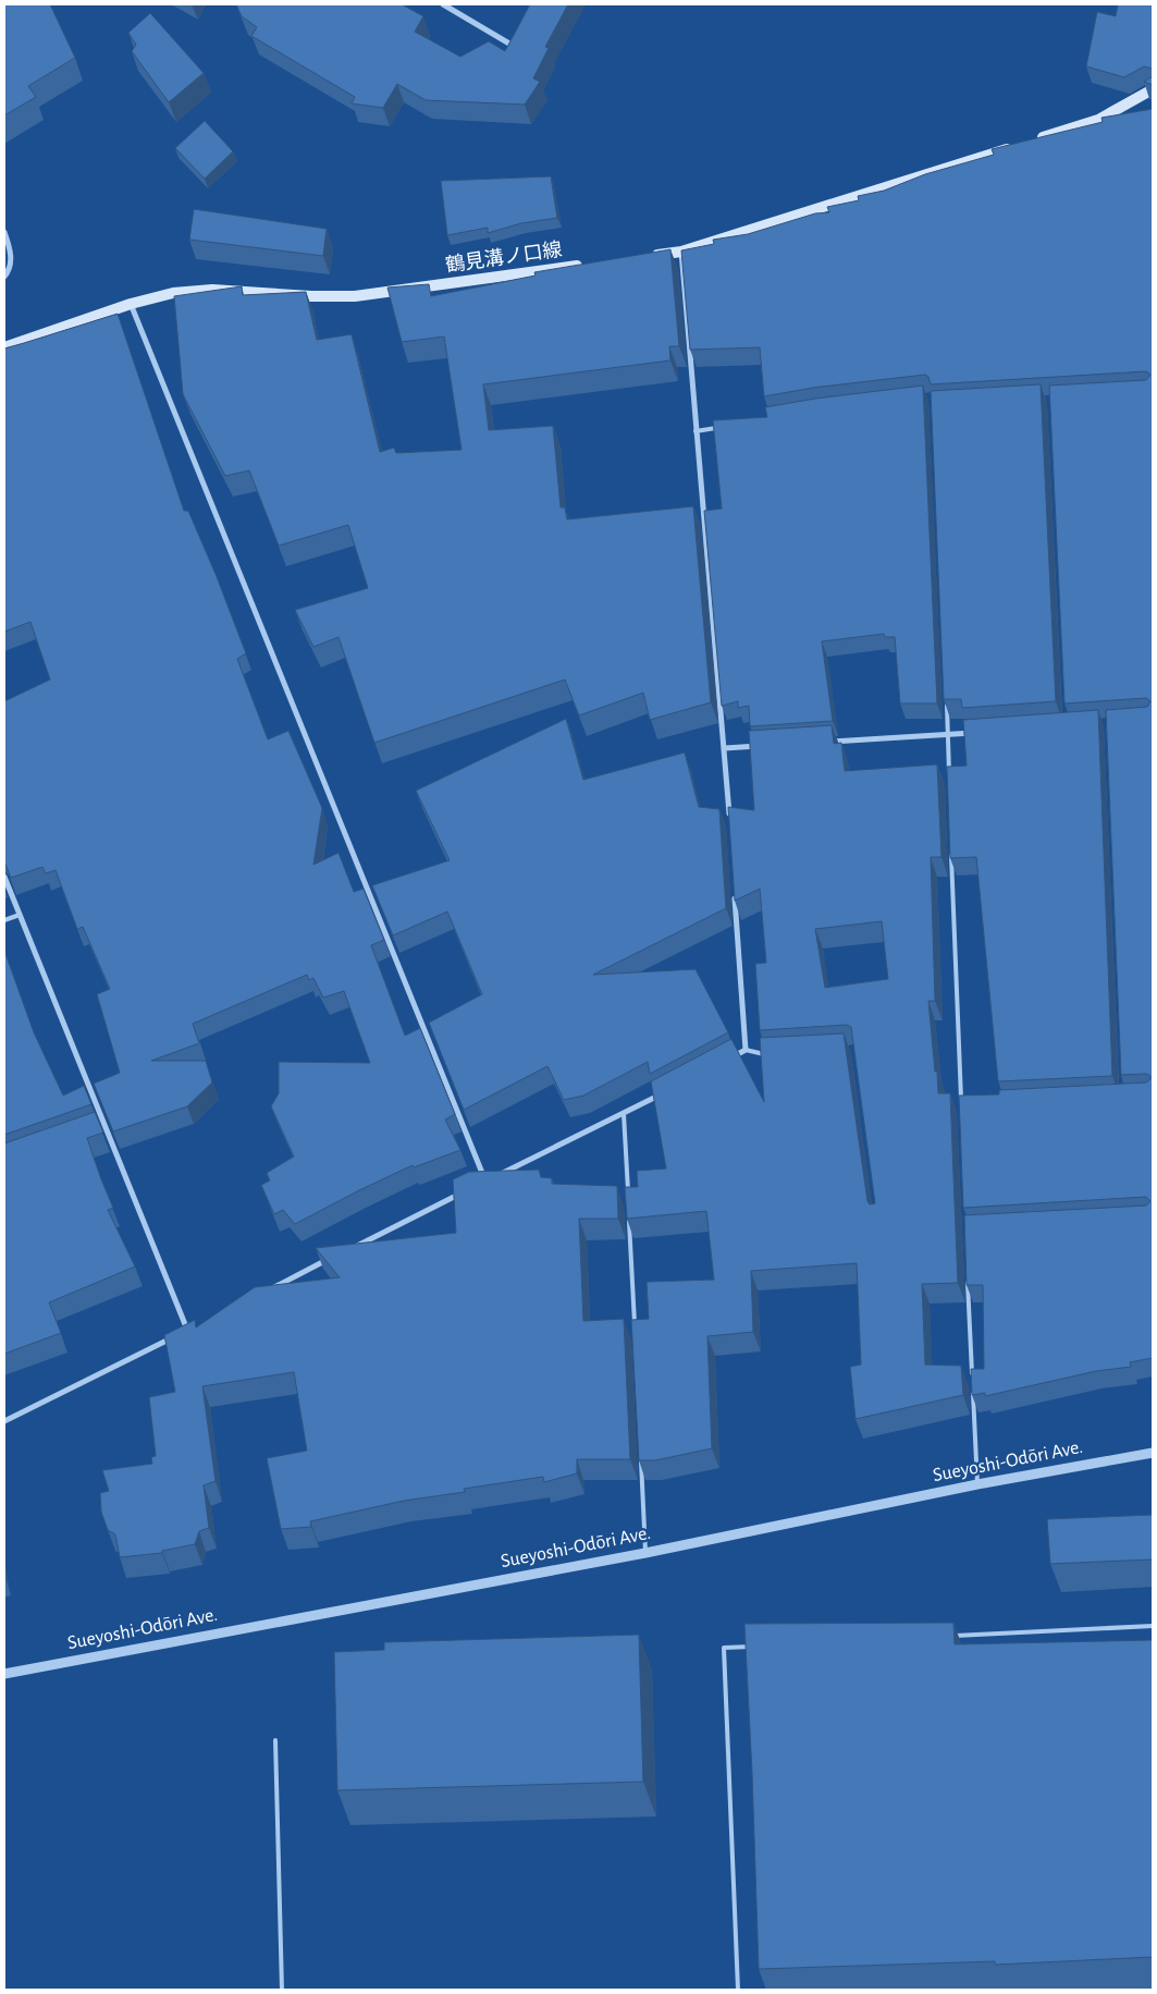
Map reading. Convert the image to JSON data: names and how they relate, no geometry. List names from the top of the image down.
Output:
{
  "streets": {
    "main road": ["鶴見溝ノ口線"],
    "street": ["Sueyoshi-Odōri Ave."]
  }
}
